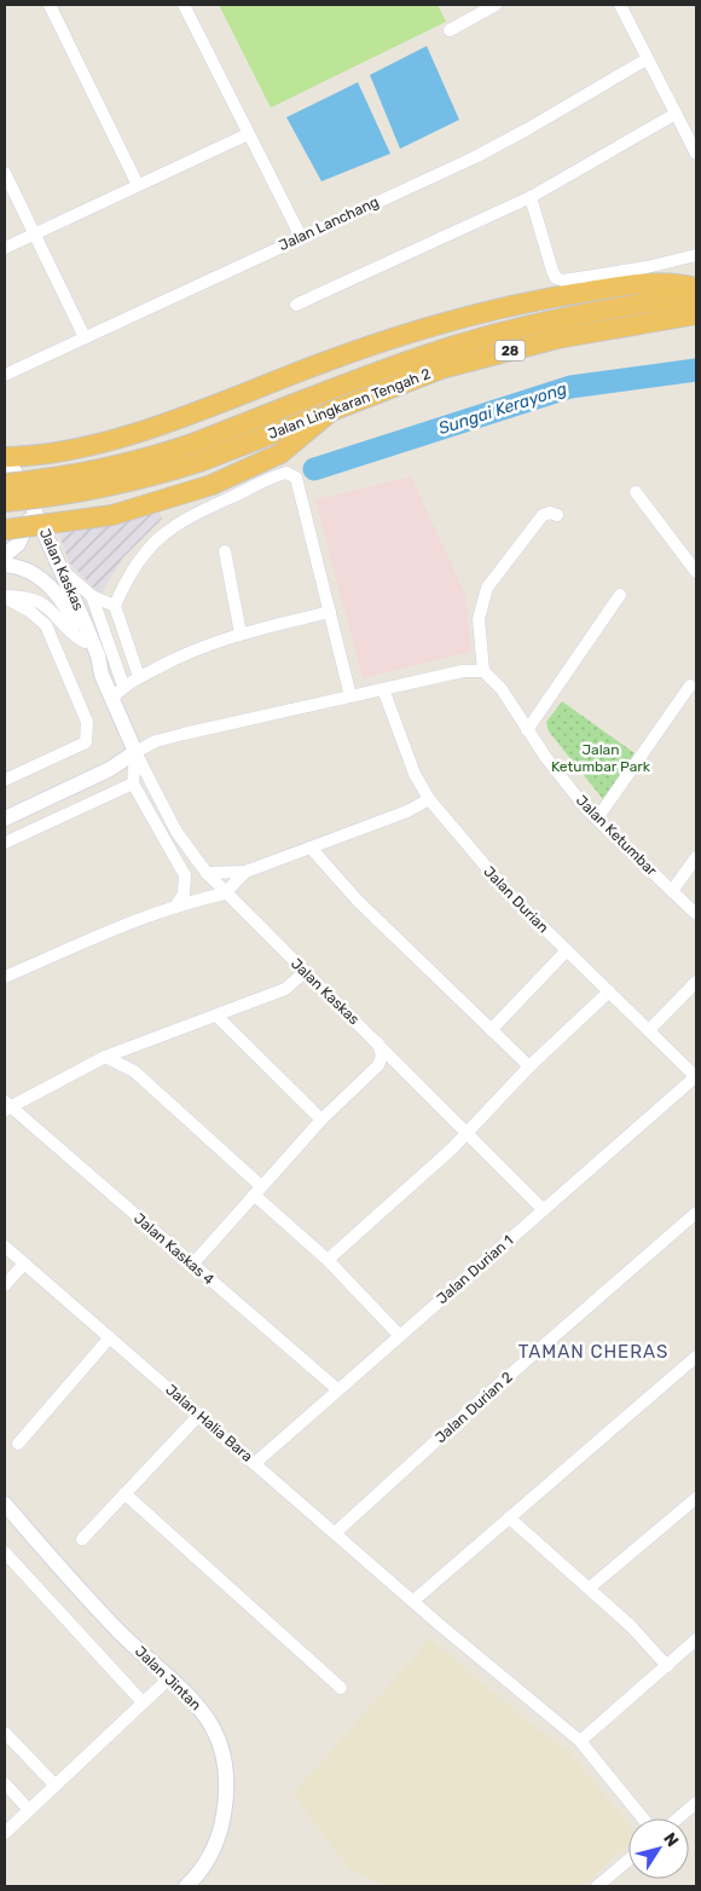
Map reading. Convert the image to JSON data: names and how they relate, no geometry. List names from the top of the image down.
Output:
{
  "streets": {
    "highway": ["28", "Jalan Lingkaran Tengah 2"],
    "street": [
      "Jalan Lanchang",
      "Jalan Kaskas",
      "Jalan Ketumbar",
      "Jalan Durian",
      "Jalan Kaskas 4",
      "Jalan Durian 1",
      "Jalan Durian 2",
      "Jalan Halia Bara",
      "Jalan Jintan"
    ]
  },
  "crossings": [
    ["Jalan Kaskas", "Jalan Durian 1"],
    ["Jalan Durian", "Jalan Durian 1"],
    ["Jalan Kaskas 4", "Jalan Durian 1"],
    ["Jalan Durian 1", "Jalan Halia Bara"],
    ["Jalan Durian 2", "Jalan Halia Bara"]
  ],
  "districts": ["TAMAN CHERAS"],
  "water": ["Sungai Kerayong"],
  "parks": ["Jalan Ketumbar Park"],
  "north": "top right"
}
